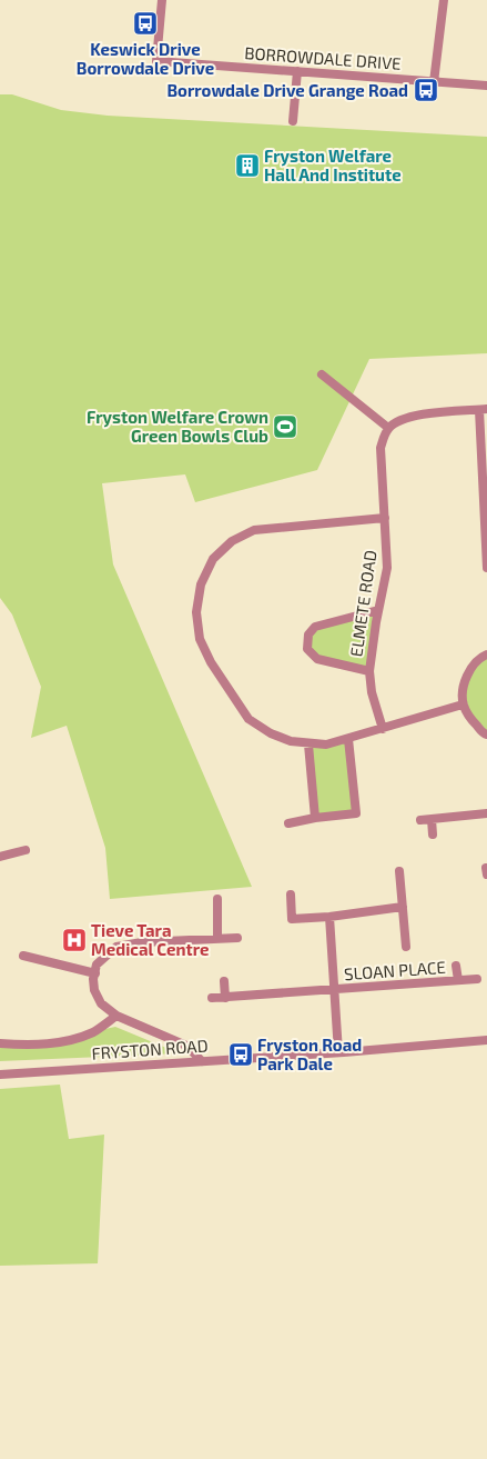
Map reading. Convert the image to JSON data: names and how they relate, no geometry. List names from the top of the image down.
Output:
{
  "streets": {
    "street": [
      "BORROWDALE DRIVE",
      "ELMETE ROAD",
      "SLOAN PLACE",
      "FRYSTON ROAD"
    ]
  },
  "crossings": [
    ["SLOAN PLACE", "FRYSTON ROAD"]
  ],
  "places": {
    "bus stop": ["Keswick Drive Borrowdale Drive", "Borrowdale Drive Grange Road", "Fryston Road Park Dale"],
    "building": ["Fryston Welfare Hall And Institute"],
    "sports": ["Fryston Welfare Crown Green Bowls Club"],
    "hospital": ["Tieve Tara Medical Centre"]
  }
}
